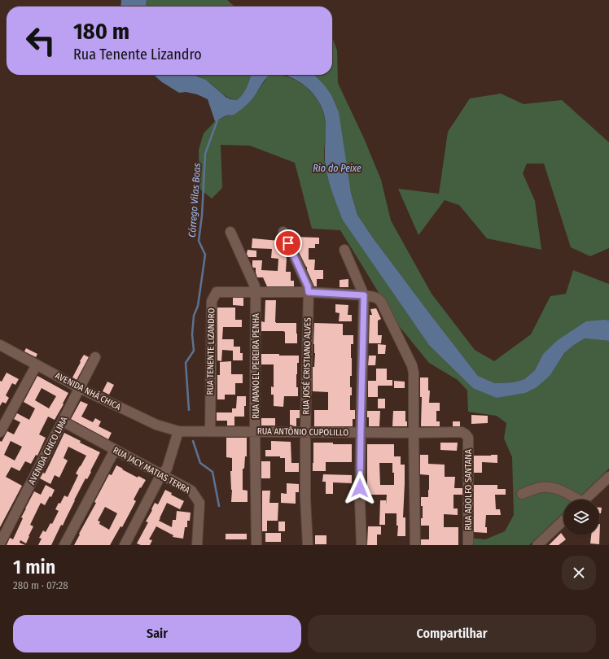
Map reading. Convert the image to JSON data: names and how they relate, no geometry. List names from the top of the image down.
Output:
{
  "streets": {
    "street": [
      "RUA TENENTE LIZANDRO",
      "RUA MANOEL PEREIRA PENHA",
      "RUA JOSÉ CRISTIANO ALVES",
      "AVENIDA NHÁ CHICA",
      "RUA ANTÔNIO CUPOLILLO",
      "AVENIDA CHICO LIMA",
      "RUA JACY MATIAS TERRA",
      "RUA ADOLFO SANTANA"
    ]
  },
  "crossings": [
    ["RUA TENENTE LIZANDRO", "RUA MANOEL PEREIRA PENHA"],
    ["RUA TENENTE LIZANDRO", "RUA JOSÉ CRISTIANO ALVES"],
    ["RUA TENENTE LIZANDRO", "RUA ANTÔNIO CUPOLILLO"],
    ["RUA MANOEL PEREIRA PENHA", "RUA ANTÔNIO CUPOLILLO"],
    ["RUA JOSÉ CRISTIANO ALVES", "RUA ANTÔNIO CUPOLILLO"],
    ["AVENIDA NHÁ CHICA", "RUA ANTÔNIO CUPOLILLO"],
    ["AVENIDA NHÁ CHICA", "AVENIDA CHICO LIMA"],
    ["RUA ANTÔNIO CUPOLILLO", "RUA ADOLFO SANTANA"],
    ["AVENIDA CHICO LIMA", "RUA JACY MATIAS TERRA"]
  ],
  "water": ["Rio do Peixe", "Córrego Vilas Boas"],
  "page": {
    "turn": ["180 m", "Rua Tenente Lizandro"],
    "heading": ["1 min", "280 m · 07:28"],
    "buttons": ["Sair", "Compartilhar"]
  }
}
